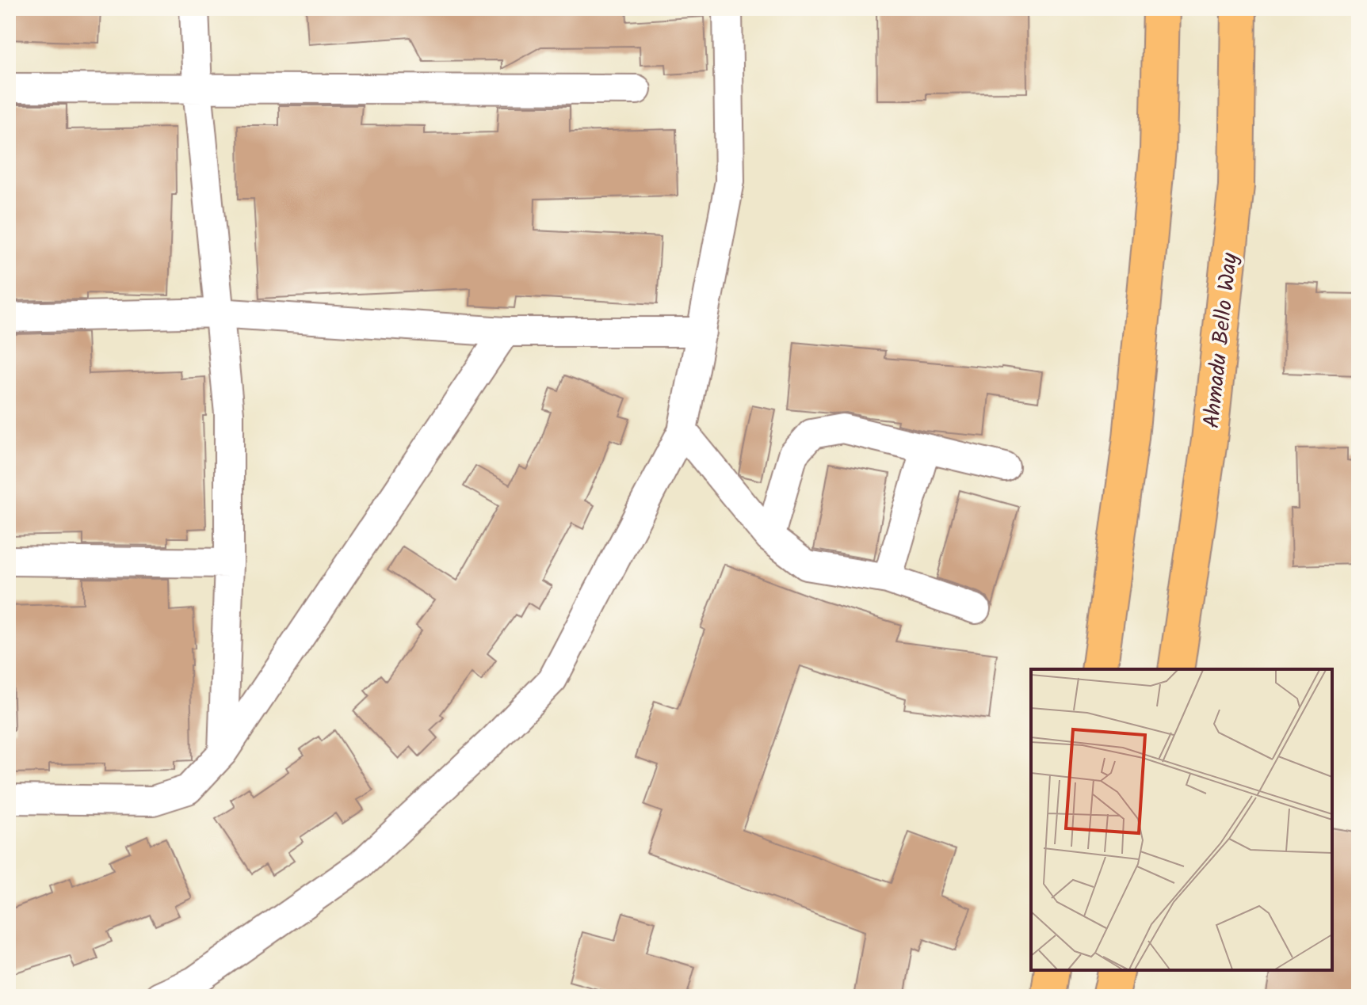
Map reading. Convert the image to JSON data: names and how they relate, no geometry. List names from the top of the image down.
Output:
{
  "streets": {
    "main road": ["Ahmadu Bello Way"]
  }
}
